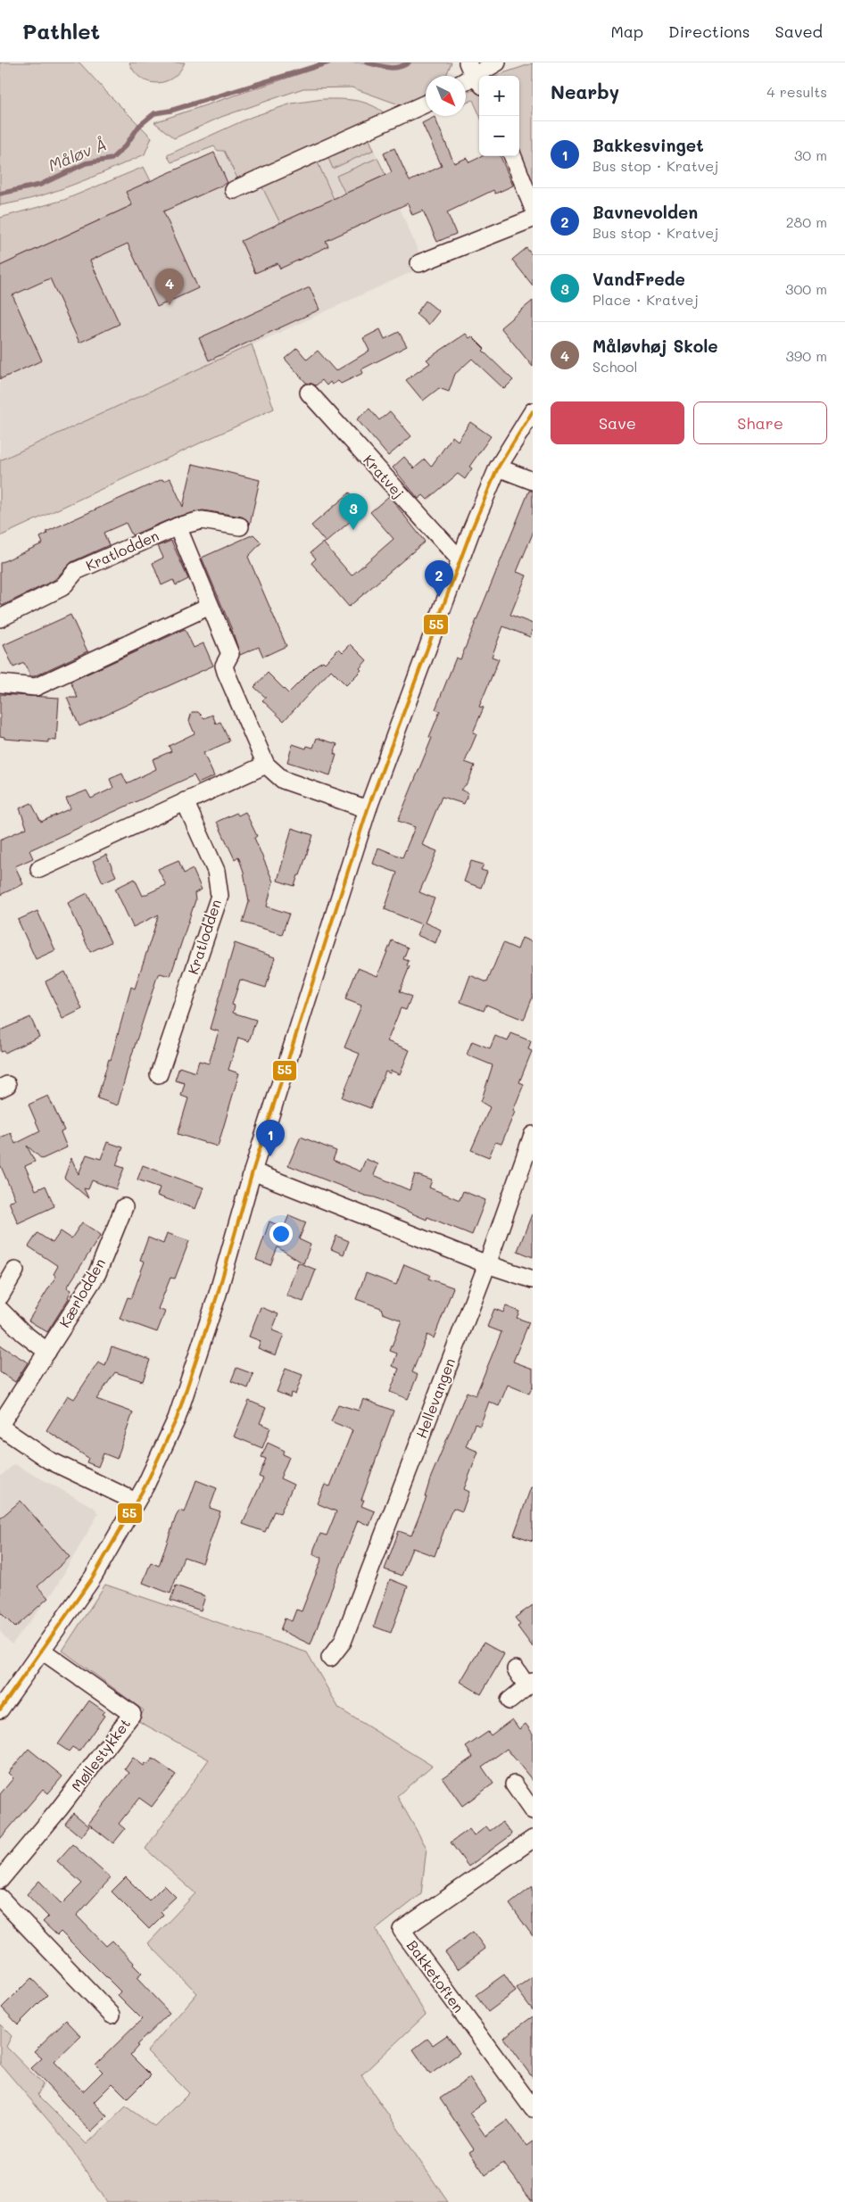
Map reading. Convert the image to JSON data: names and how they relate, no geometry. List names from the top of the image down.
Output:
{
  "streets": {
    "street": [
      "Kratvej",
      "Kratlodden",
      "Kærlodden",
      "Hellevangen",
      "Møllestykket",
      "Bakketoften"
    ]
  },
  "water": ["Måløv Å"],
  "lines": ["transit line 55"],
  "north": "bottom right",
  "page": {
    "header": "Pathlet",
    "nav": ["Map", "Directions", "Saved"],
    "heading": ["Nearby", "4 results"],
    "map_buttons": ["+", "−"],
    "list": [
      {
        "mark": "1",
        "name": "Bakkesvinget",
        "note": "Bus stop · Kratvej",
        "value": "30 m"
      },
      {
        "mark": "2",
        "name": "Bavnevolden",
        "note": "Bus stop · Kratvej",
        "value": "280 m"
      },
      {
        "mark": "3",
        "name": "VandFrede",
        "note": "Place · Kratvej",
        "value": "300 m"
      },
      {
        "mark": "4",
        "name": "Måløvhøj Skole",
        "note": "School",
        "value": "390 m"
      }
    ],
    "pins": [
      "4",
      "3",
      "2",
      "1"
    ],
    "buttons": ["Save", "Share"]
  }
}
